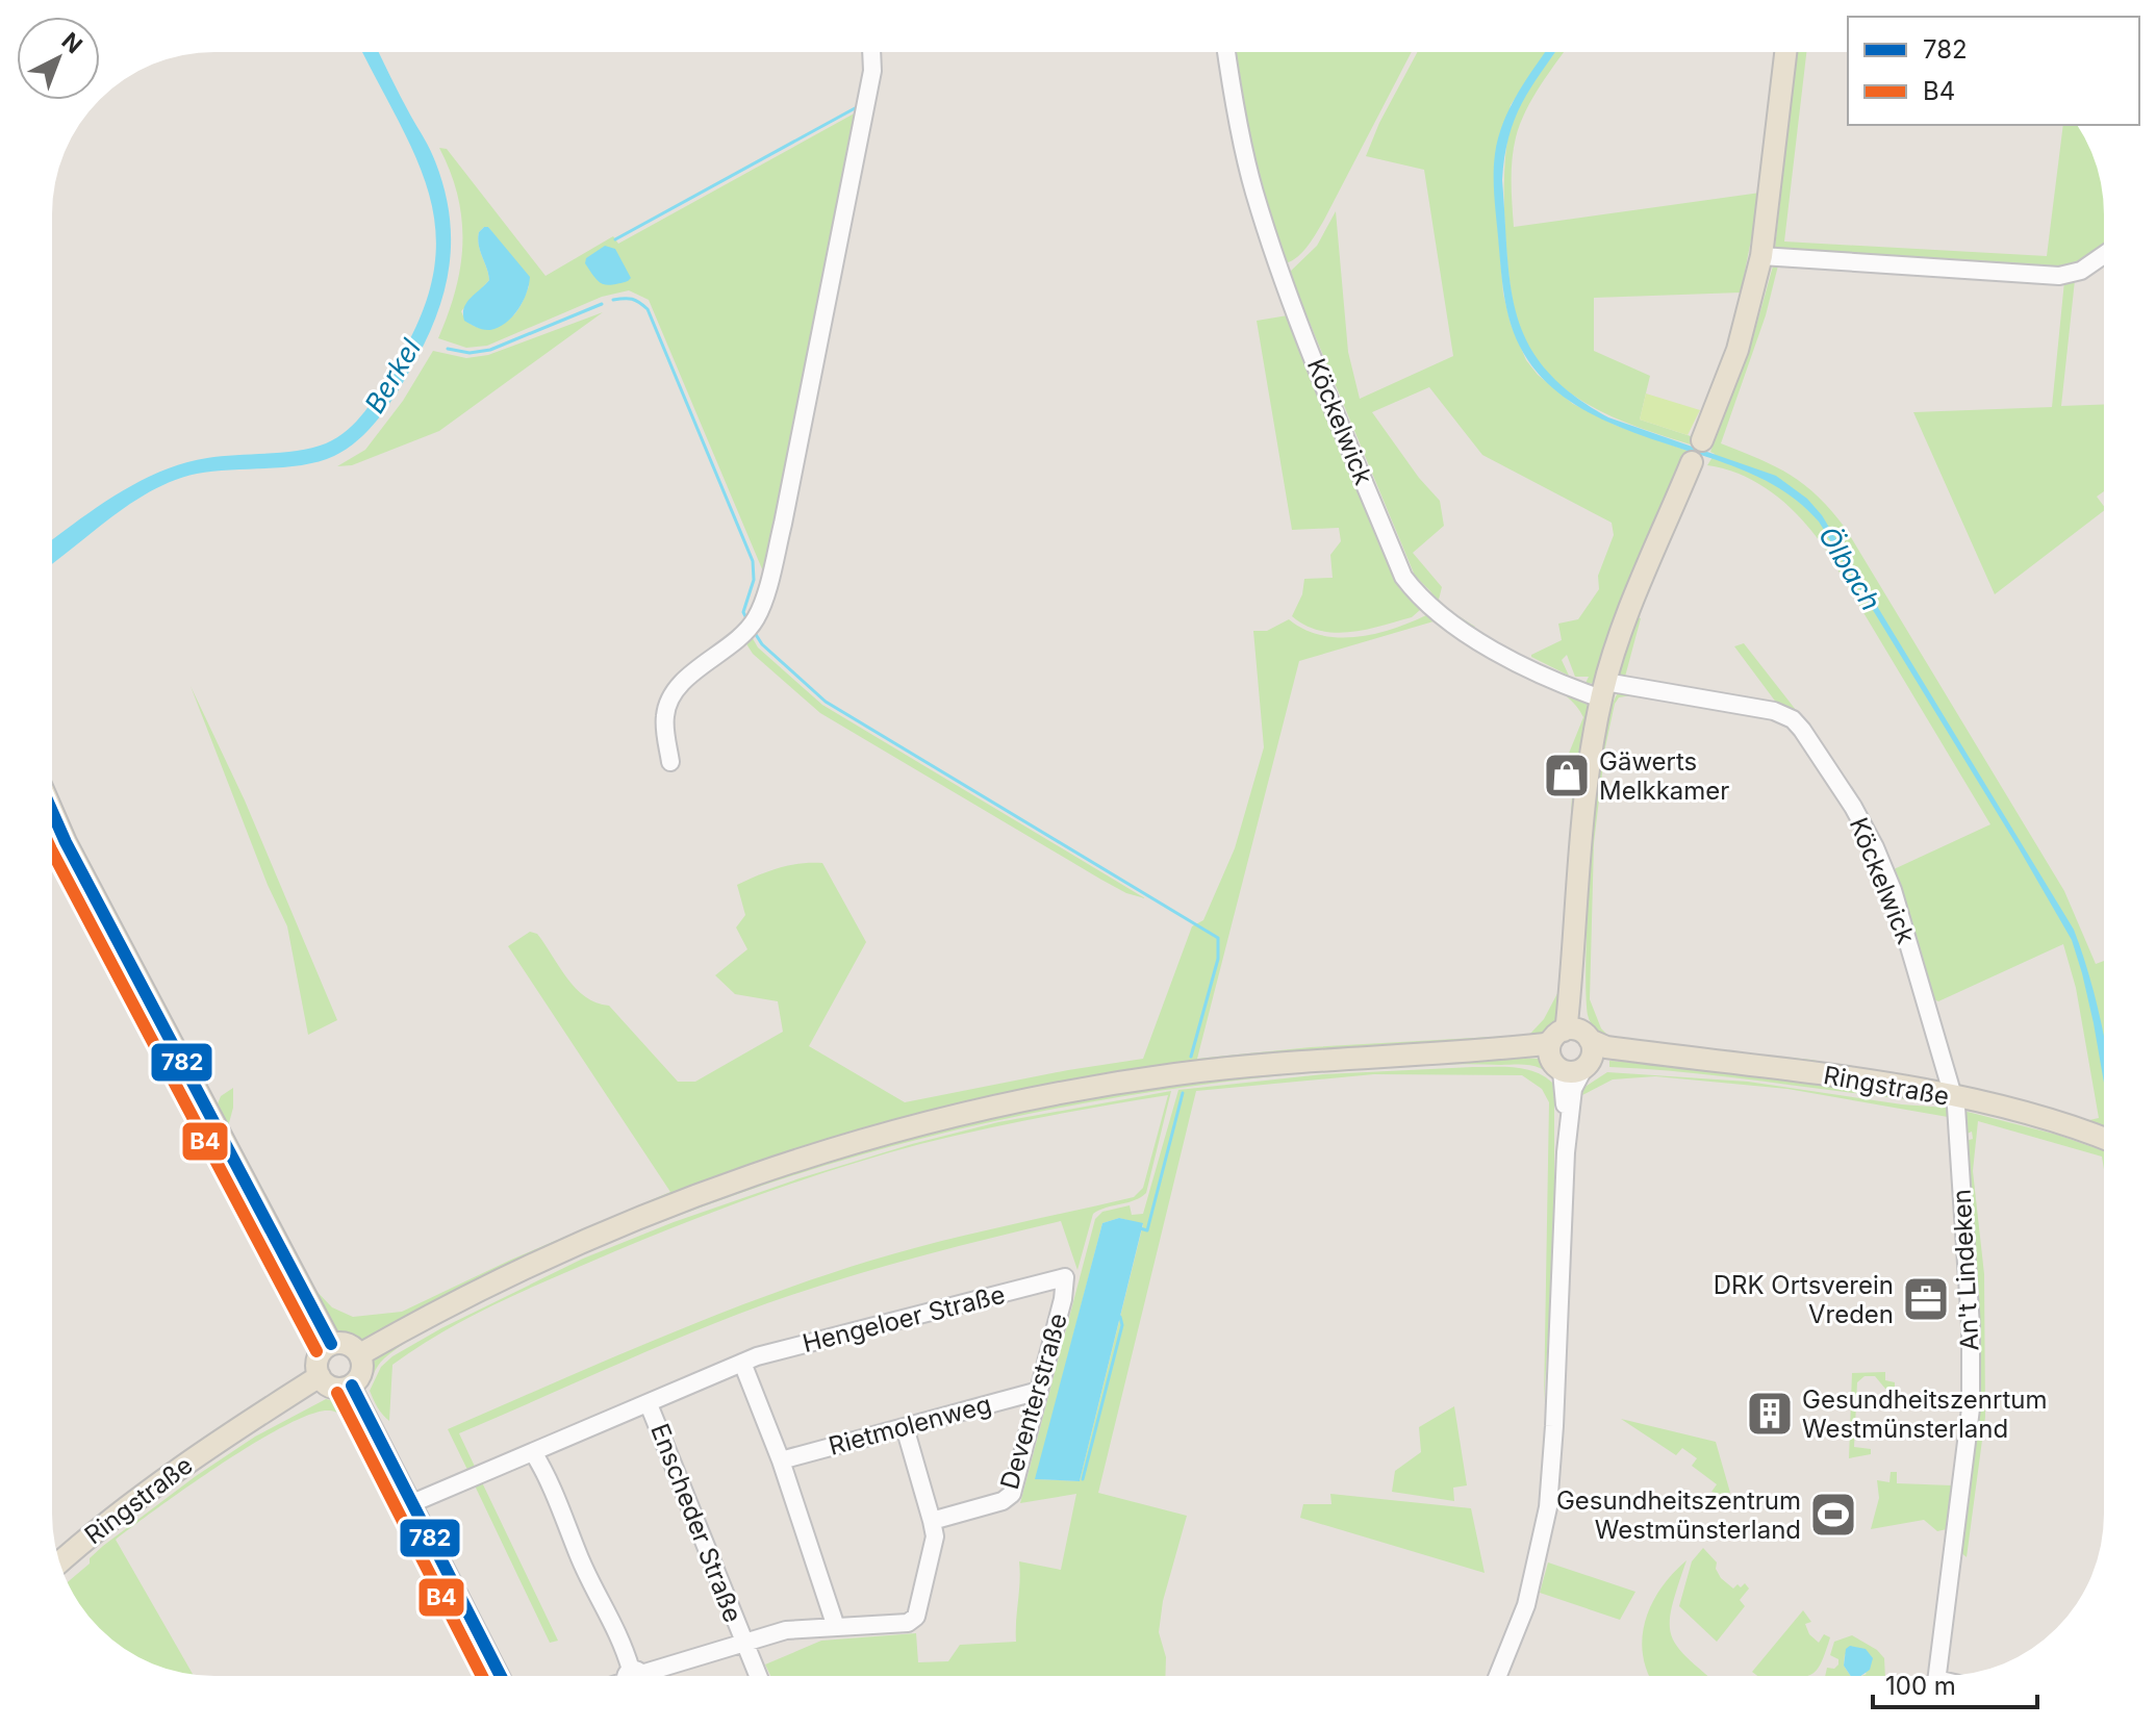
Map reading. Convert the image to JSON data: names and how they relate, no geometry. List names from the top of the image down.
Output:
{
  "streets": {
    "main road": ["Ringstraße"],
    "street": [
      "Köckelwick",
      "An't Lindeken",
      "Hengeloer Straße",
      "Deventerstraße",
      "Rietmolenweg",
      "Enscheder Straße"
    ]
  },
  "crossings": [
    ["Köckelwick", "Ringstraße"],
    ["Köckelwick", "An't Lindeken"],
    ["Ringstraße", "An't Lindeken"],
    ["Hengeloer Straße", "Deventerstraße"],
    ["Hengeloer Straße", "Enscheder Straße"],
    ["Deventerstraße", "Rietmolenweg"]
  ],
  "water": ["Berkel", "Ölbach"],
  "places": {
    "shop": ["Gäwerts Melkkamer"],
    "office": ["DRK Ortsverein Vreden"],
    "building": ["Gesundheitszenrtum Westmünsterland"],
    "sports": ["Gesundheitszentrum Westmünsterland"]
  },
  "lines": ["transit line 782", "transit line B4"],
  "legend": ["782", "B4"],
  "scale_bar": "100 m",
  "north": "top right"
}
